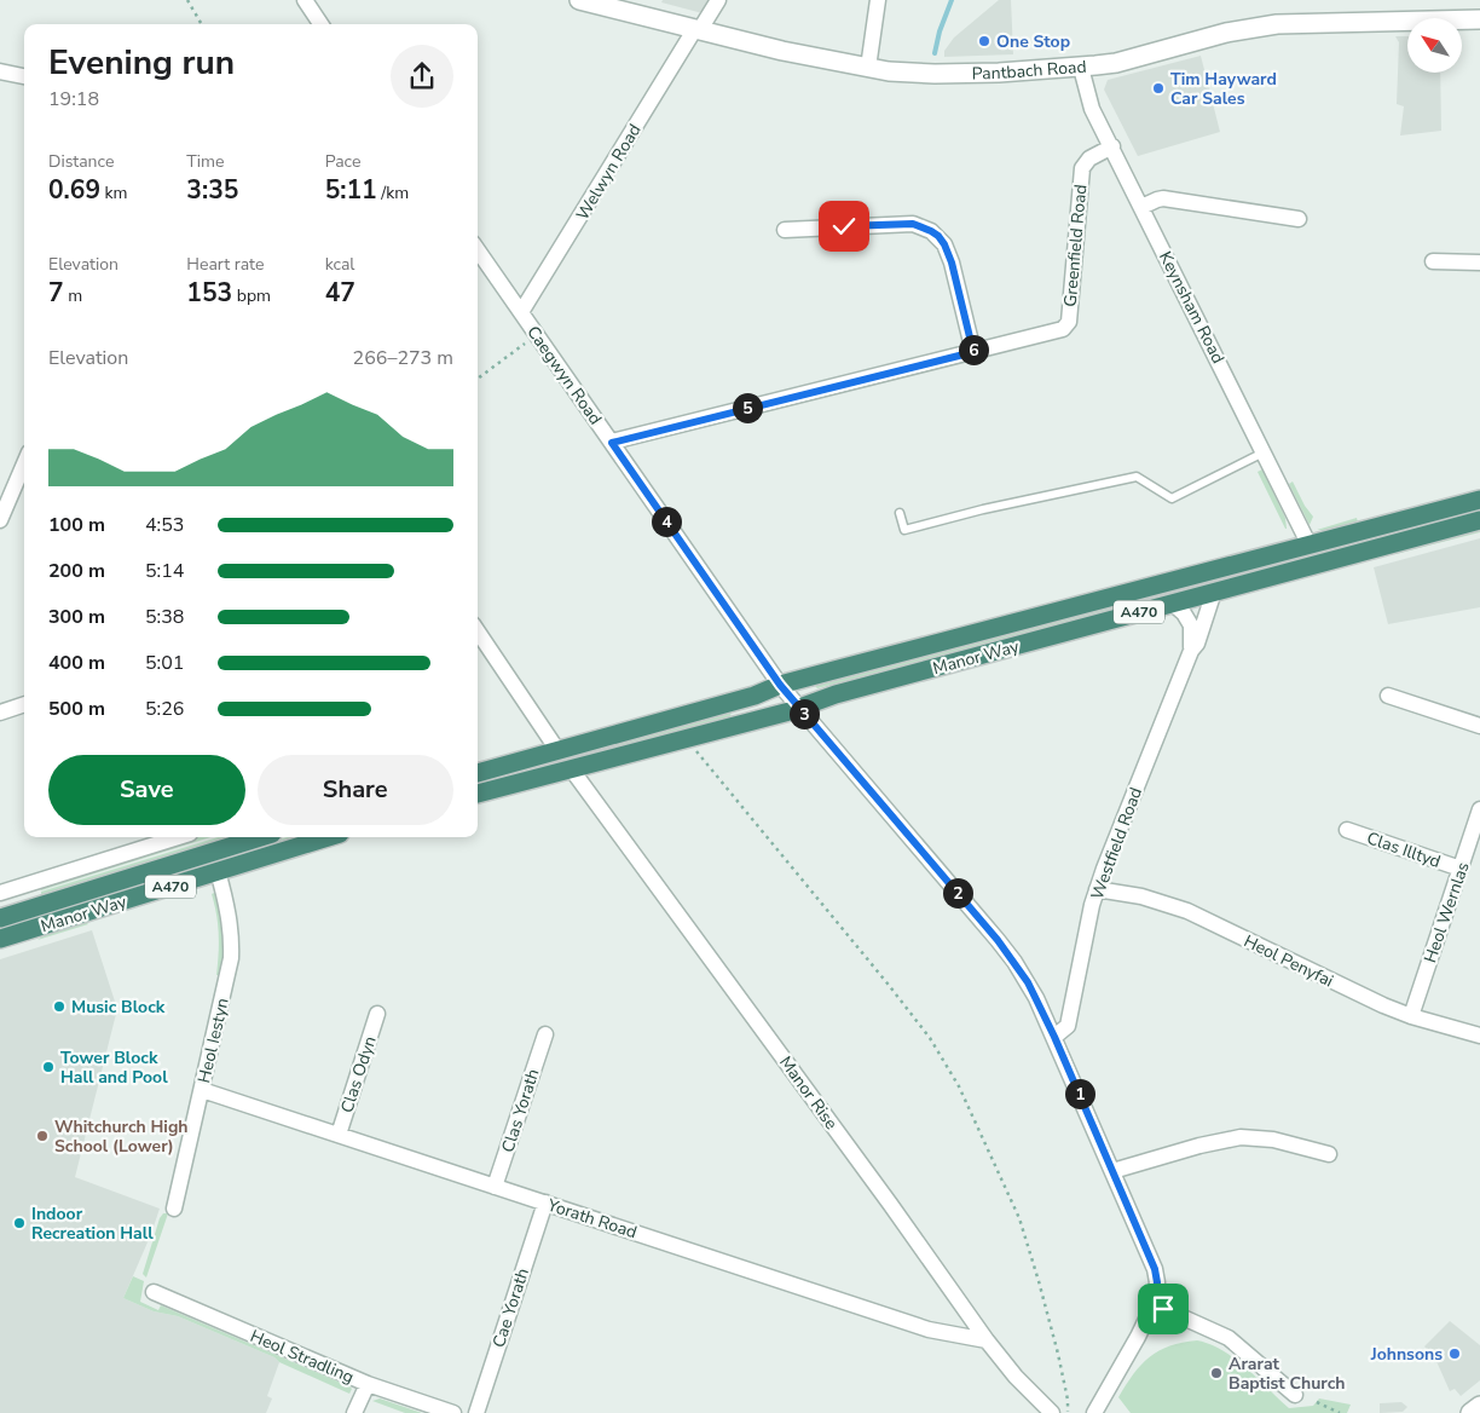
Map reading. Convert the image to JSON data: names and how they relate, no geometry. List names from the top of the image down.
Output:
{
  "streets": {
    "highway": ["A470", "Manor Way"],
    "street": [
      "Pantbach Road",
      "Welwyn Road",
      "Greenfield Road",
      "Keynsham Road",
      "Caegwyn Road",
      "Westfield Road",
      "Clas Illtyd",
      "Heol Wernlas",
      "Heol Penyfai",
      "Heol Iestyn",
      "Clas Odyn",
      "Manor Rise",
      "Clas Yorath",
      "Yorath Road",
      "Cae Yorath",
      "Heol Stradling"
    ]
  },
  "crossings": [
    ["Pantbach Road", "Welwyn Road"],
    ["Pantbach Road", "Keynsham Road"],
    ["Welwyn Road", "Caegwyn Road"],
    ["Greenfield Road", "Keynsham Road"],
    ["Greenfield Road", "Caegwyn Road"],
    ["Keynsham Road", "Manor Way"],
    ["Caegwyn Road", "Manor Way"],
    ["Caegwyn Road", "Westfield Road"],
    ["Manor Way", "Westfield Road"],
    ["Manor Way", "Heol Iestyn"],
    ["Manor Way", "Manor Rise"],
    ["Westfield Road", "Heol Penyfai"],
    ["Clas Illtyd", "Heol Wernlas"],
    ["Heol Wernlas", "Heol Penyfai"],
    ["Heol Iestyn", "Yorath Road"],
    ["Clas Odyn", "Yorath Road"],
    ["Manor Rise", "Yorath Road"],
    ["Clas Yorath", "Yorath Road"],
    ["Yorath Road", "Cae Yorath"]
  ],
  "places": [
    "One Stop",
    "Tim Hayward Car Sales",
    "Music Block",
    "Tower Block Hall and Pool",
    "Whitchurch High School (Lower)",
    "Indoor Recreation Hall",
    "Johnsons",
    "Ararat Baptist Church"
  ],
  "north": "top left",
  "page": {
    "heading": ["Evening run", "19:18"],
    "stats": [
      ["Distance", "0.69 km"],
      ["Time", "3:35"],
      ["Pace", "5:11 /km"],
      ["Elevation", "7 m"],
      ["Heart rate", "153 bpm"],
      ["kcal", "47"]
    ],
    "chart": ["Elevation", "266–273 m"],
    "pins": [
      "6",
      "5",
      "4",
      "3",
      "2",
      "1"
    ],
    "list": [
      {
        "name": "100 m",
        "note": "4:53"
      },
      {
        "name": "200 m",
        "note": "5:14"
      },
      {
        "name": "300 m",
        "note": "5:38"
      },
      {
        "name": "400 m",
        "note": "5:01"
      },
      {
        "name": "500 m",
        "note": "5:26"
      }
    ],
    "buttons": ["Save", "Share"]
  }
}
